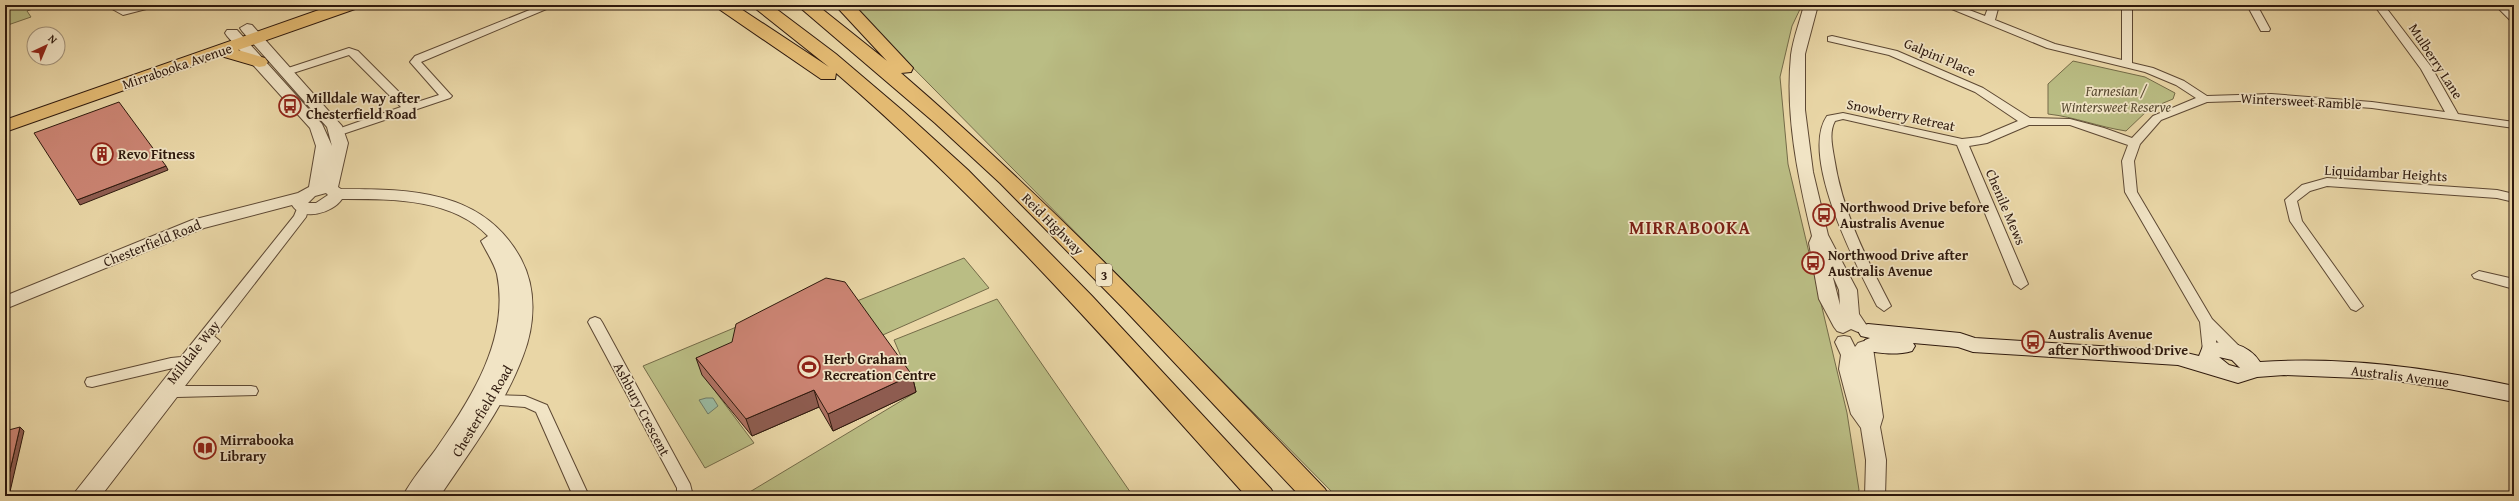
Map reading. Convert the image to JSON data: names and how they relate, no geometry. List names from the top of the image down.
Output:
{
  "streets": {
    "highway": ["Reid Highway", "3"],
    "main road": ["Mirrabooka Avenue", "Australis Avenue"],
    "street": [
      "Galpini Place",
      "Mulberry Lane",
      "Wintersweet Ramble",
      "Snowberry Retreat",
      "Liquidambar Heights",
      "Chenile Mews",
      "Chesterfield Road",
      "Milldale Way",
      "Ashbury Crescent"
    ]
  },
  "crossings": [
    ["Galpini Place", "Snowberry Retreat"],
    ["Mulberry Lane", "Wintersweet Ramble"],
    ["Mirrabooka Avenue", "Milldale Way"],
    ["Wintersweet Ramble", "Snowberry Retreat"],
    ["Wintersweet Ramble", "Australis Avenue"],
    ["Snowberry Retreat", "Chenile Mews"],
    ["Chesterfield Road", "Milldale Way"]
  ],
  "districts": ["MIRRABOOKA"],
  "parks": ["Farnesian / Wintersweet Reserve"],
  "places": {
    "bus stop": [
      "Milldale Way after Chesterfield Road",
      "Northwood Drive before Australis Avenue",
      "Northwood Drive after Australis Avenue",
      "Australis Avenue after Northwood Drive"
    ],
    "building": ["Revo Fitness"],
    "sports": ["Herb Graham Recreation Centre"],
    "library": ["Mirrabooka Library"]
  },
  "north": "top right"
}
